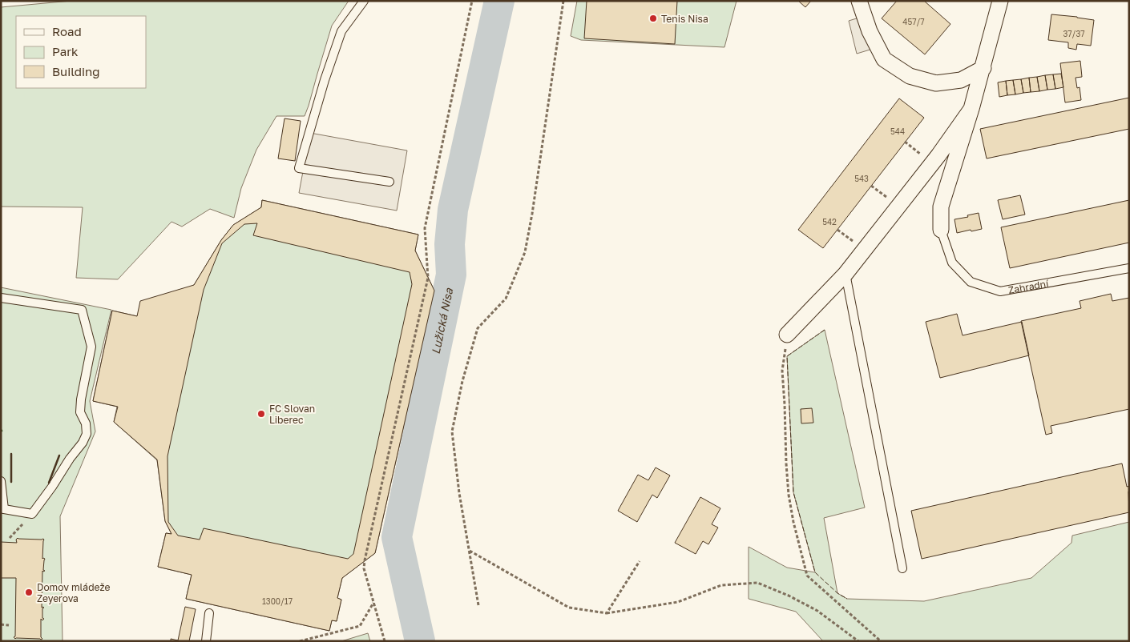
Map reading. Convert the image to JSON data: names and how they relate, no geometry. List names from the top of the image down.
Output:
{
  "streets": {
    "street": ["Zahradní"]
  },
  "water": ["Lužická Nisa"],
  "places": ["Tenis Nisa", "FC Slovan Liberec", "Domov mládeže Zeyerova"],
  "house_numbers": [
    "457/7",
    "37/37",
    "544",
    "543",
    "542",
    "1300/17"
  ],
  "legend": ["Road", "Park", "Building"]
}
